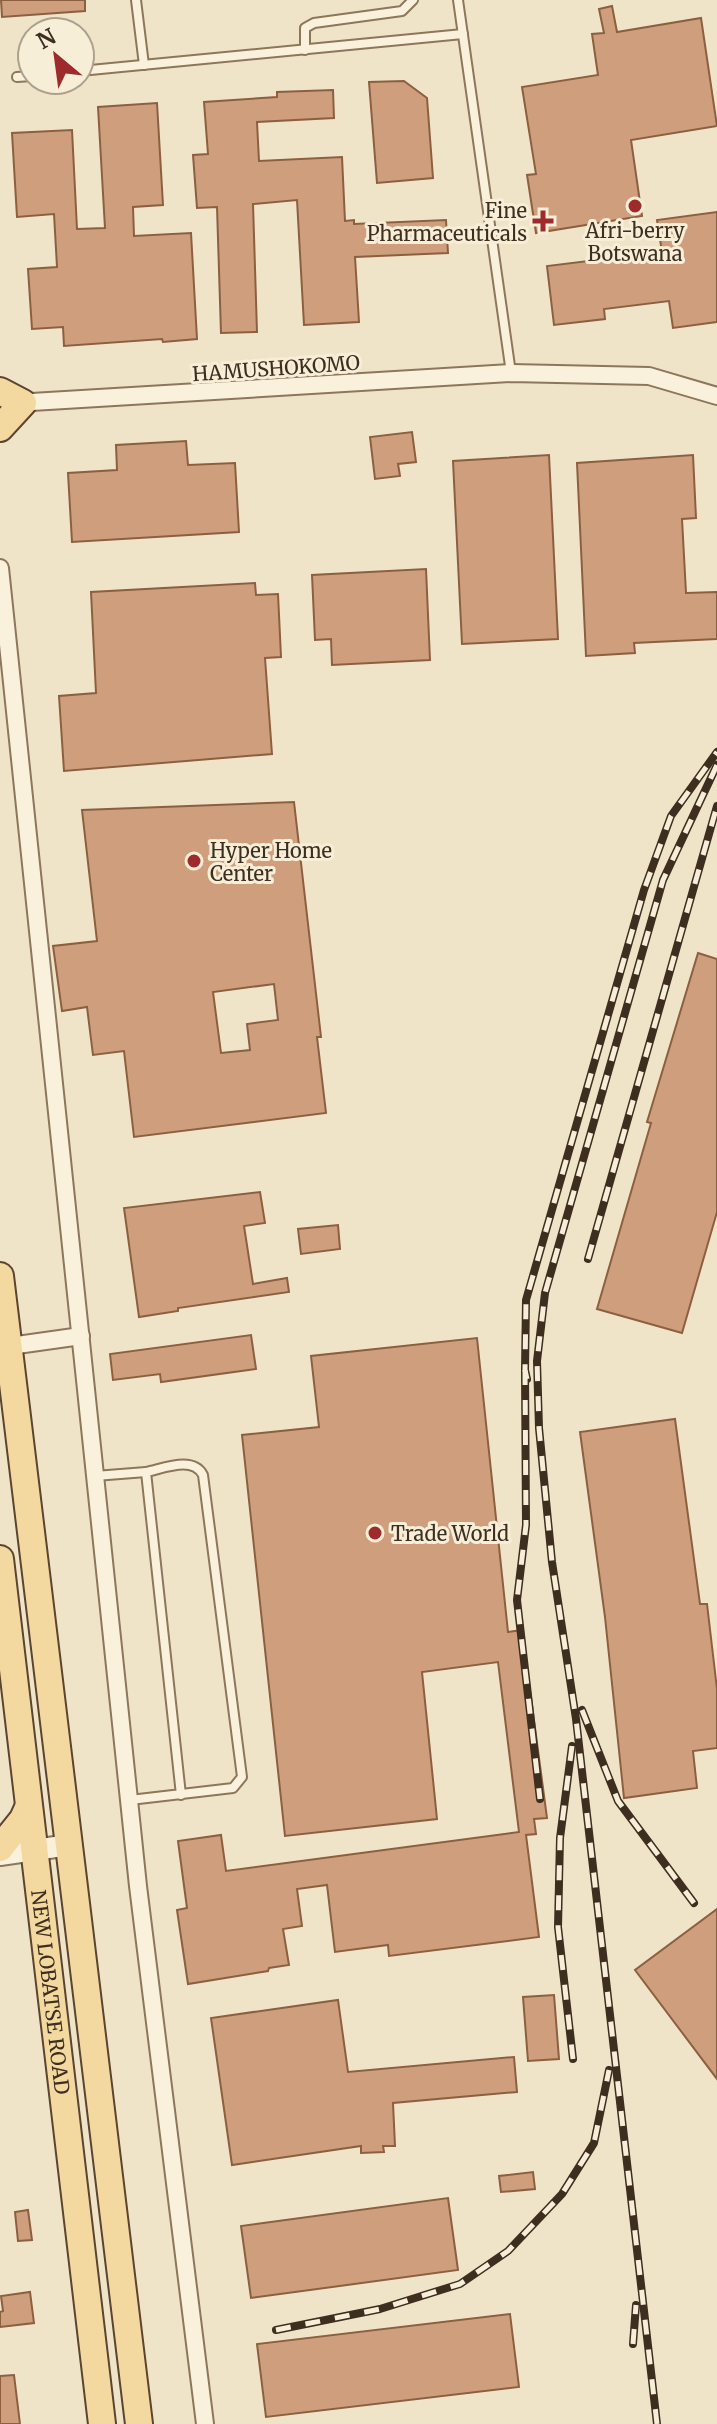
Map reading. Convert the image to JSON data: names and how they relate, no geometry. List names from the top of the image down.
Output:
{
  "streets": {
    "main road": ["NEW LOBATSE ROAD"],
    "street": ["HAMUSHOKOMO"]
  },
  "places": {
    "other": ["Afri-berry Botswana", "Hyper Home Center", "Trade World"],
    "health": ["Fine Pharmaceuticals"]
  },
  "north": "top left"
}
